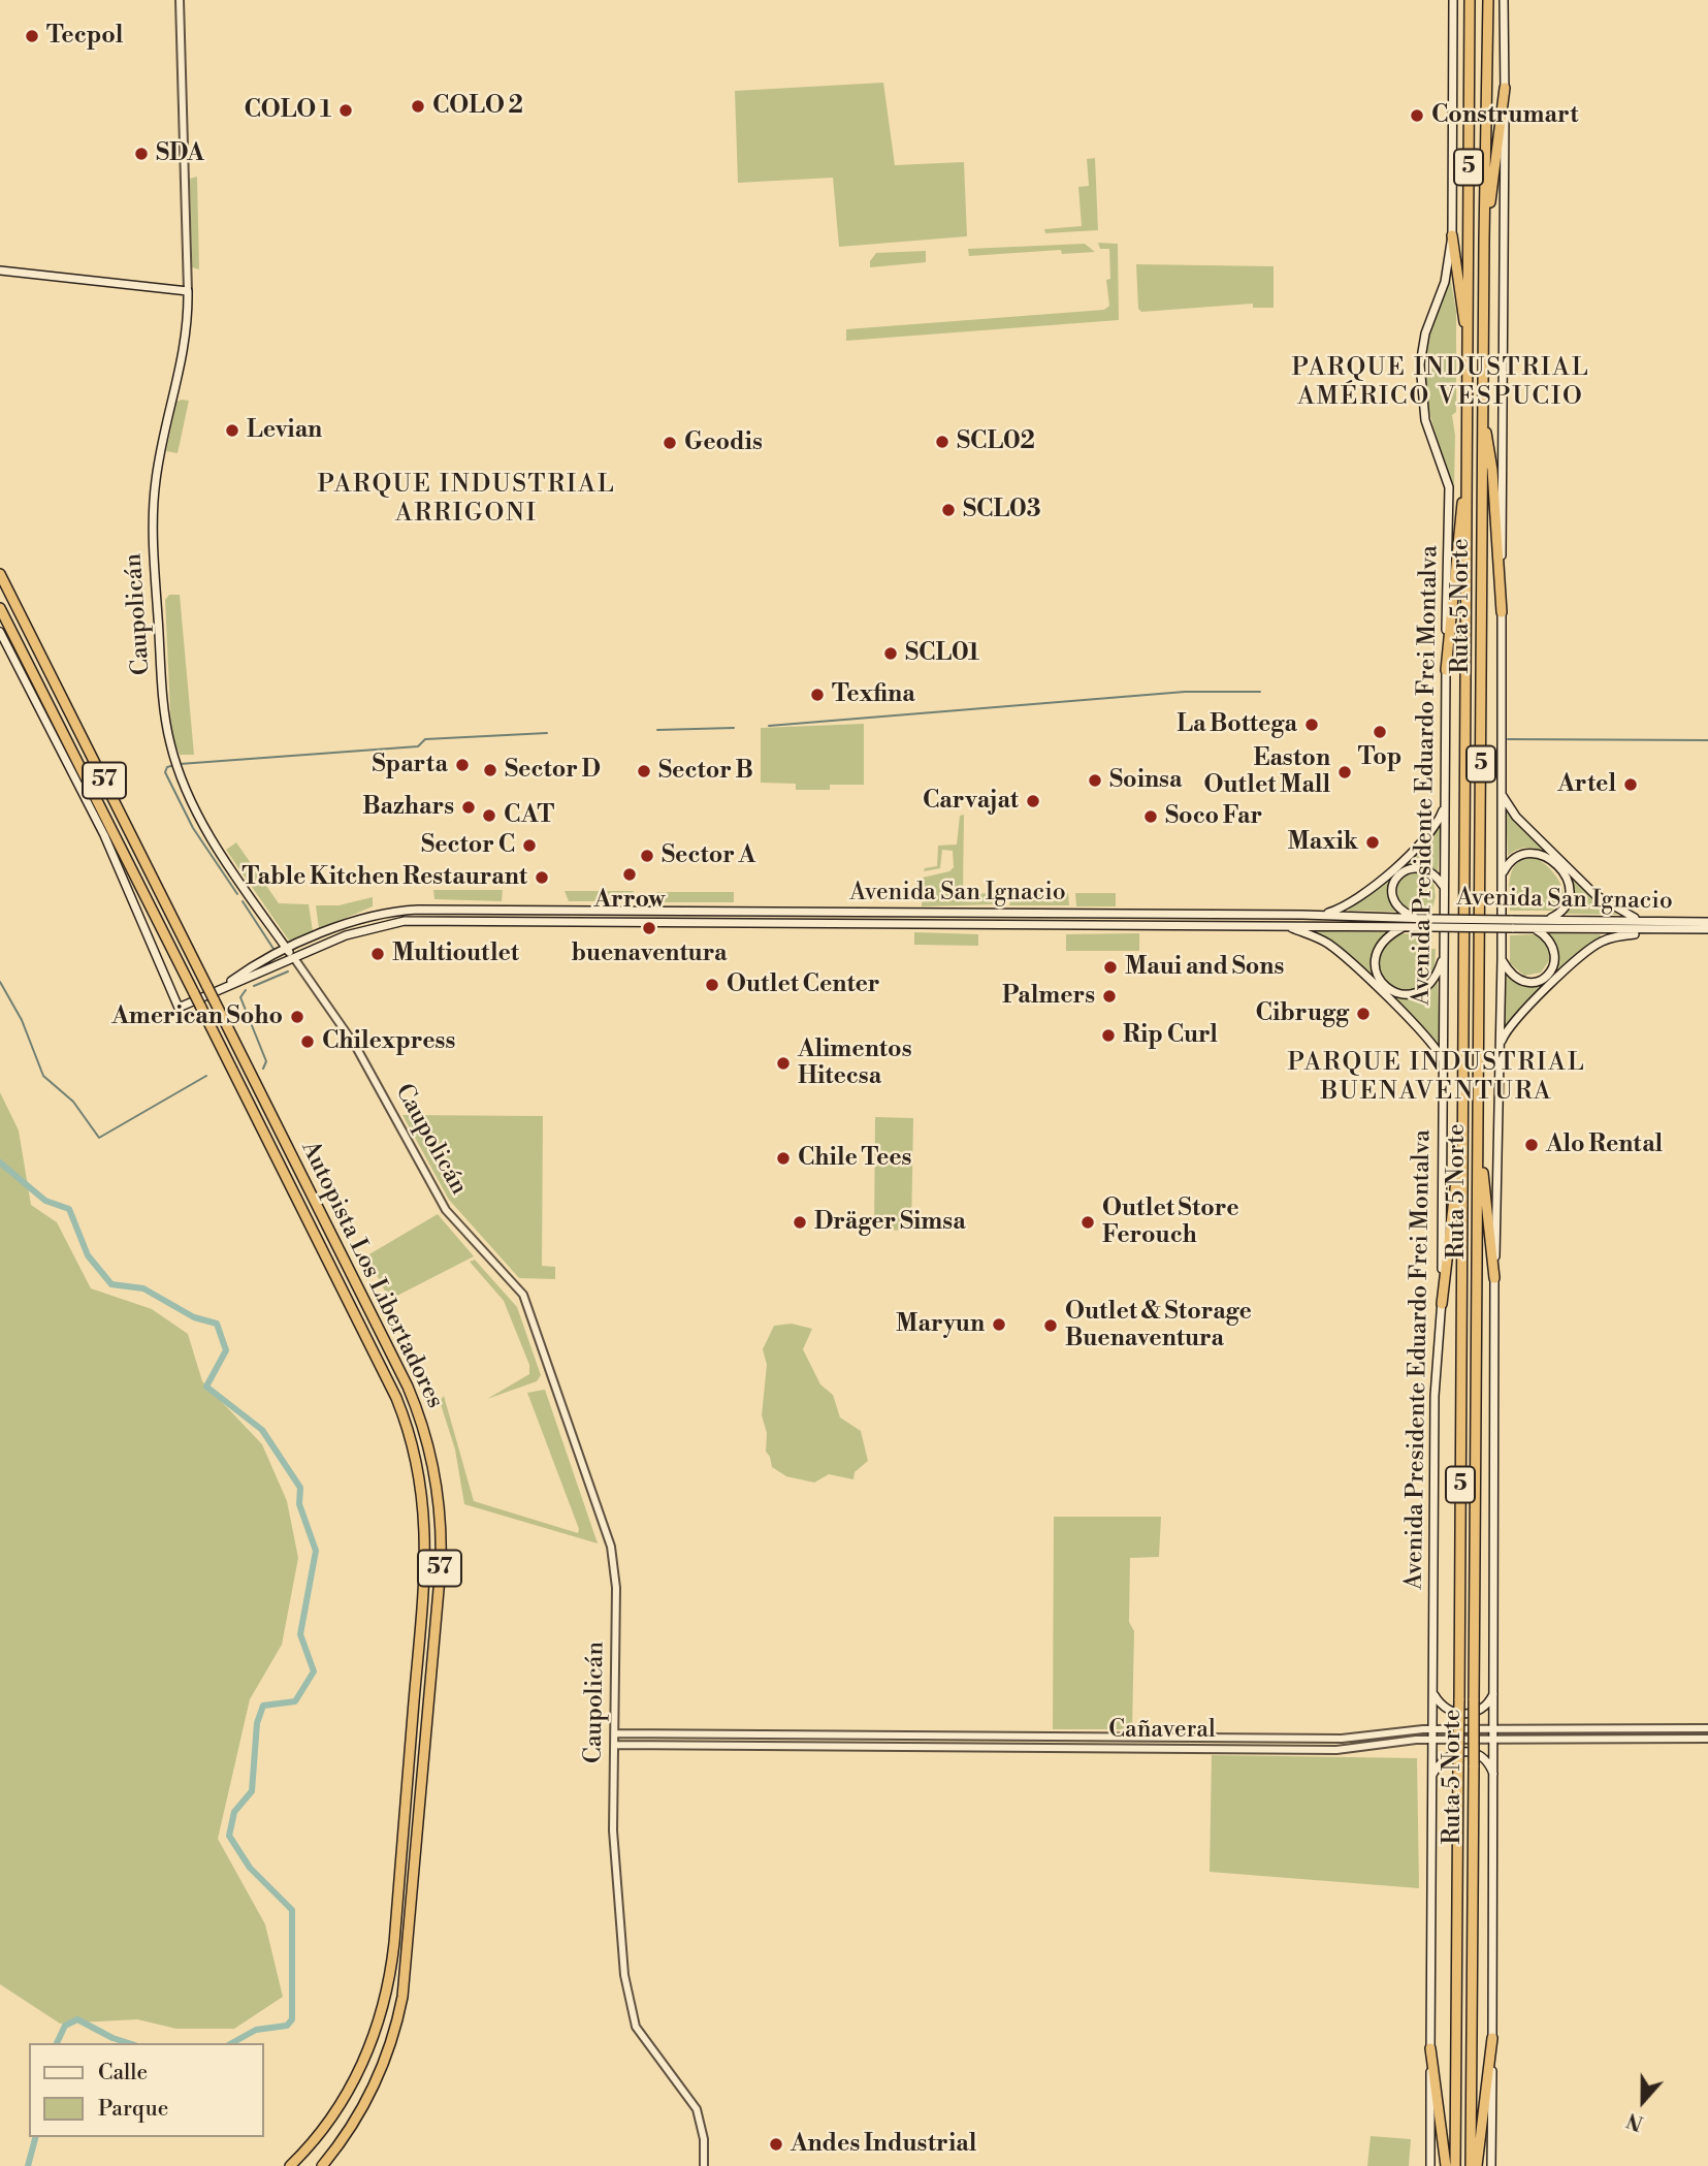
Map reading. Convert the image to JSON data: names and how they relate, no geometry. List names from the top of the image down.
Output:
{
  "streets": {
    "highway": [
      "5",
      "Ruta 5 Norte",
      "57",
      "Autopista Los Libertadores"
    ],
    "main road": ["Caupolicán", "Avenida Presidente Eduardo Frei Montalva", "Avenida San Ignacio"],
    "street": ["Cañaveral"]
  },
  "crossings": [
    ["Caupolicán", "Avenida San Ignacio"],
    ["Caupolicán", "Cañaveral"],
    ["Avenida Presidente Eduardo Frei Montalva", "Cañaveral"]
  ],
  "districts": ["PARQUE INDUSTRIAL AMÉRICO VESPUCIO", "PARQUE INDUSTRIAL ARRIGONI", "PARQUE INDUSTRIAL BUENAVENTURA"],
  "places": [
    "Tecpol",
    "COLO 2",
    "COLO 1",
    "Construmart",
    "SDA",
    "Levian",
    "SCL02",
    "Geodis",
    "SCL03",
    "SCL01",
    "Texfina",
    "La Bottega",
    "Top",
    "Sparta",
    "Sector D",
    "Sector B",
    "Easton Outlet Mall",
    "Soinsa",
    "Artel",
    "Carvajat",
    "Bazhars",
    "CAT",
    "Soco Far",
    "Maxik",
    "Sector C",
    "Sector A",
    "Arrow",
    "Table Kitchen Restaurant",
    "buenaventura",
    "Multioutlet",
    "Maui and Sons",
    "Outlet Center",
    "Palmers",
    "Cibrugg",
    "American Soho",
    "Rip Curl",
    "Chilexpress",
    "Alimentos Hitecsa",
    "Alo Rental",
    "Chile Tees",
    "Dräger Simsa",
    "Outlet Store Ferouch",
    "Maryun",
    "Outlet & Storage Buenaventura",
    "Andes Industrial"
  ],
  "legend": ["Calle", "Parque"],
  "north": "bottom"
}
